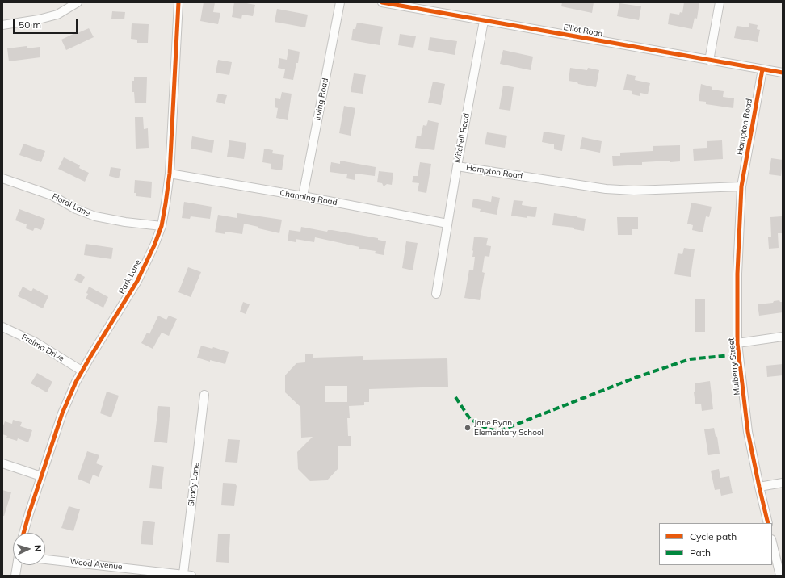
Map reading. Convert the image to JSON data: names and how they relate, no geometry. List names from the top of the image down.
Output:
{
  "streets": {
    "street": [
      "Elliot Road",
      "Irving Road",
      "Hampton Road",
      "Mitchell Road",
      "Channing Road",
      "Floral Lane",
      "Park Lane",
      "Frelma Drive",
      "Mulberry Street",
      "Shady Lane",
      "Wood Avenue"
    ]
  },
  "crossings": [
    ["Elliot Road", "Hampton Road"],
    ["Elliot Road", "Mitchell Road"],
    ["Irving Road", "Channing Road"],
    ["Hampton Road", "Mitchell Road"],
    ["Hampton Road", "Mulberry Street"],
    ["Mitchell Road", "Channing Road"],
    ["Channing Road", "Park Lane"],
    ["Floral Lane", "Park Lane"],
    ["Park Lane", "Frelma Drive"],
    ["Shady Lane", "Wood Avenue"]
  ],
  "places": ["Jane Ryan Elementary School"],
  "legend": ["Cycle path", "Path"],
  "scale_bar": "50 m",
  "north": "right"
}
